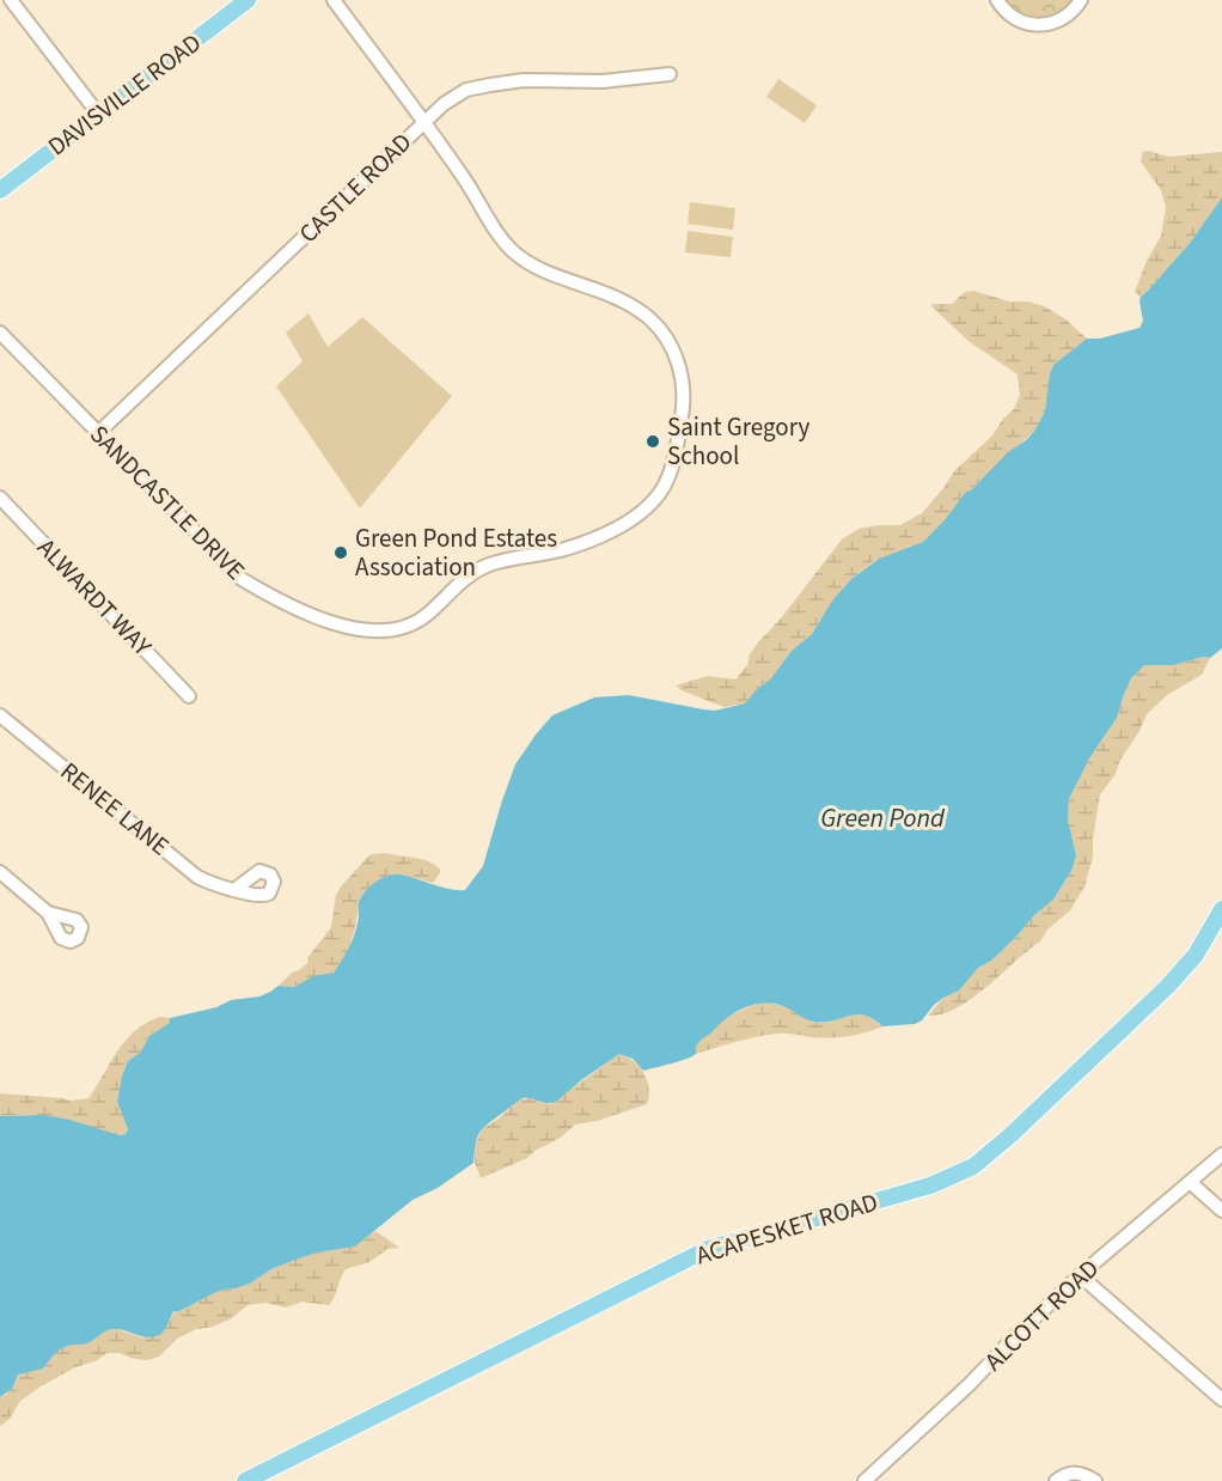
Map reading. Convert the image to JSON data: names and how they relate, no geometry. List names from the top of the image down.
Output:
{
  "streets": {
    "main road": ["DAVISVILLE ROAD", "ACAPESKET ROAD"],
    "street": [
      "CASTLE ROAD",
      "SANDCASTLE DRIVE",
      "ALWARDT WAY",
      "RENEE LANE",
      "ALCOTT ROAD"
    ]
  },
  "crossings": [
    ["CASTLE ROAD", "SANDCASTLE DRIVE"]
  ],
  "water": ["Green Pond"],
  "places": ["Saint Gregory School", "Green Pond Estates Association"]
}
